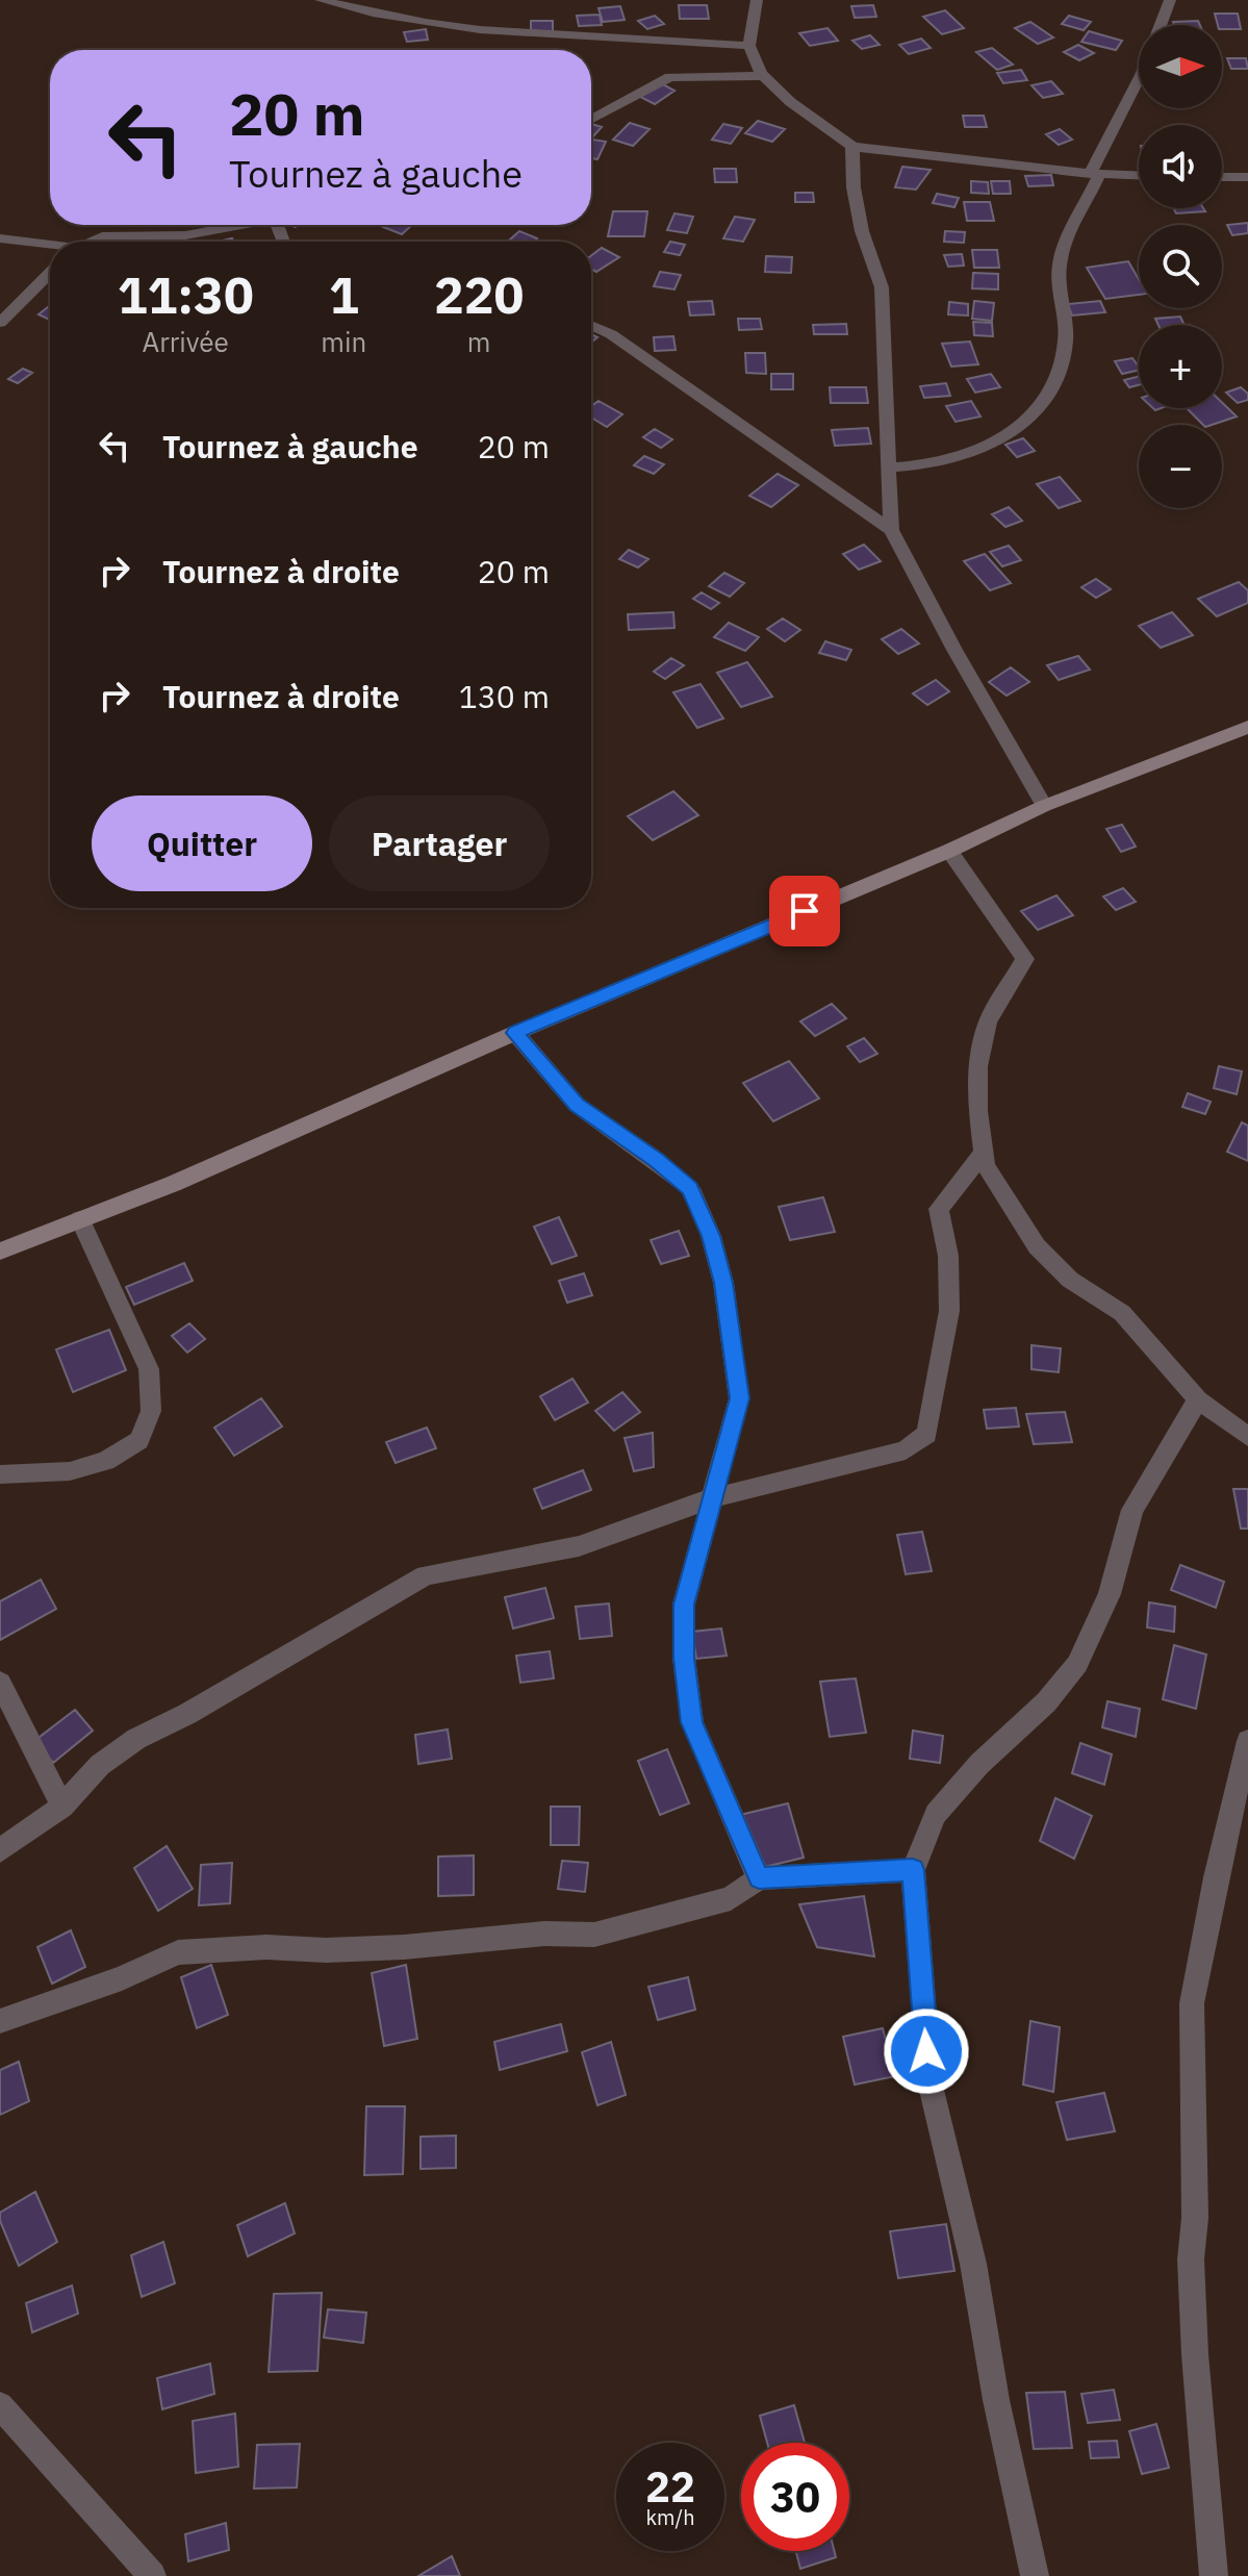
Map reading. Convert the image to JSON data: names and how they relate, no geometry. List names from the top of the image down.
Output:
{
  "north": "right",
  "page": {
    "map_buttons": ["+", "−"],
    "turn": ["20 m", "Tournez à gauche"],
    "eta": [
      "11:30",
      "Arrivée",
      "1",
      "min",
      "220",
      "m"
    ],
    "list": [
      {
        "name": "Tournez à gauche",
        "value": "20 m"
      },
      {
        "name": "Tournez à droite",
        "value": "20 m"
      },
      {
        "name": "Tournez à droite",
        "value": "130 m"
      }
    ],
    "buttons": ["Quitter", "Partager"],
    "speed": "22 km/h",
    "limit": "30"
  }
}
